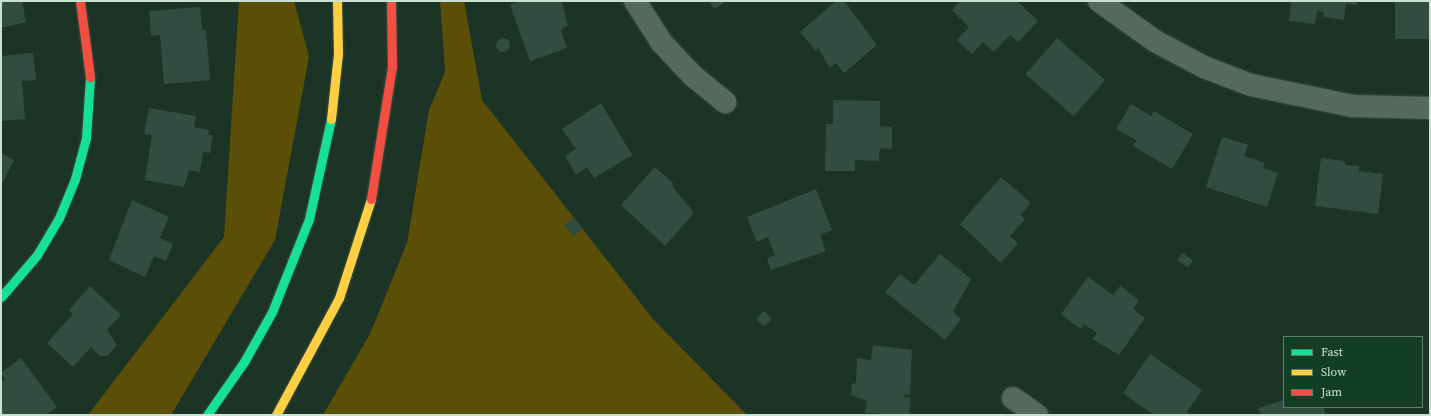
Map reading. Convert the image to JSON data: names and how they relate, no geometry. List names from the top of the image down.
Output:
{
  "legend": ["Fast", "Slow", "Jam"]
}
